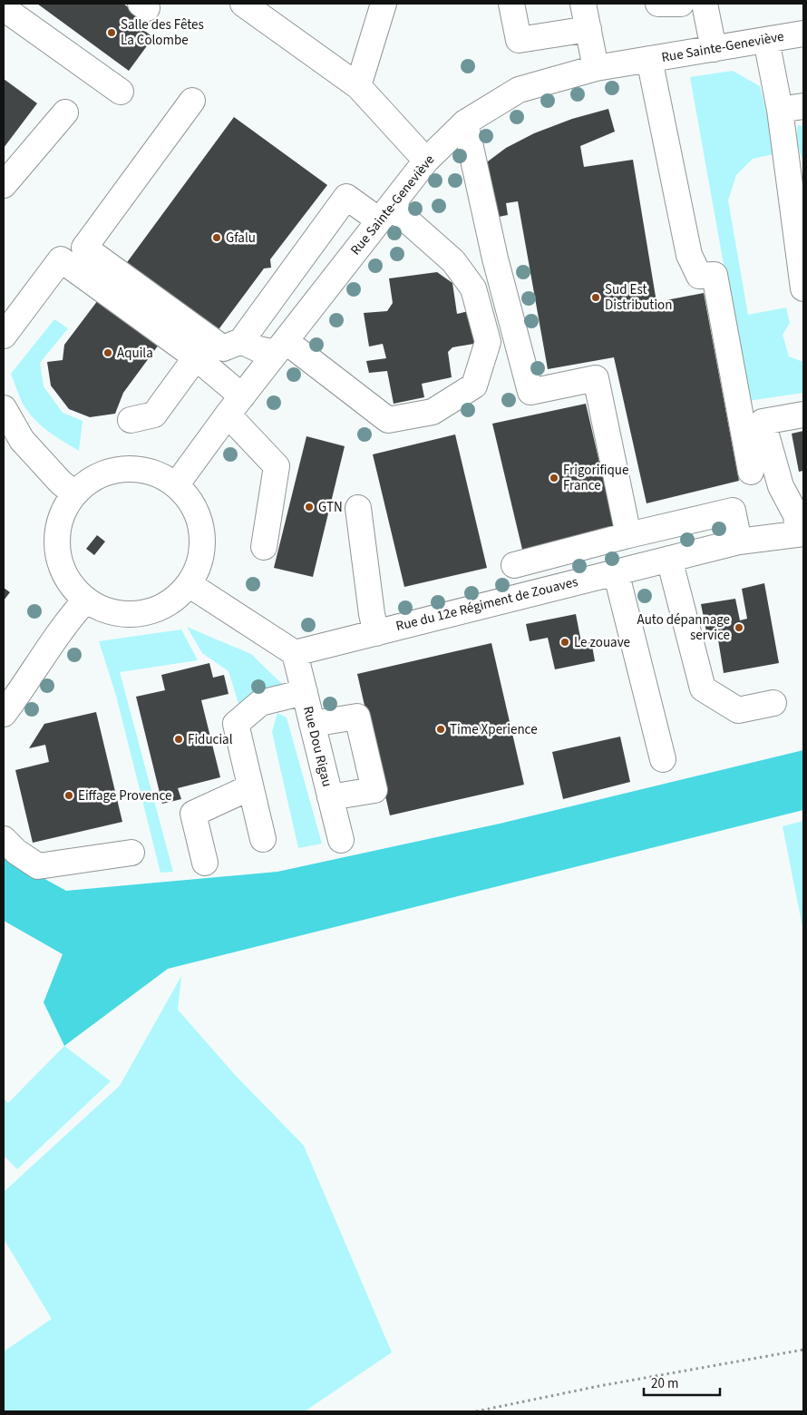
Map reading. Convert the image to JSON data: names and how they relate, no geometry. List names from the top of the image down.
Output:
{
  "streets": {
    "street": ["Rue Sainte-Geneviève", "Rue du 12e Régiment de Zouaves", "Rue Dou Rigau"]
  },
  "crossings": [
    ["Rue du 12e Régiment de Zouaves", "Rue Dou Rigau"]
  ],
  "places": [
    "Salle des Fêtes La Colombe",
    "Gfalu",
    "Sud Est Distribution",
    "Aquila",
    "Frigorifique France",
    "GTN",
    "Auto dépannage service",
    "Le zouave",
    "Time Xperience",
    "Fiducial",
    "Eiffage Provence"
  ],
  "scale_bar": "20 m"
}
